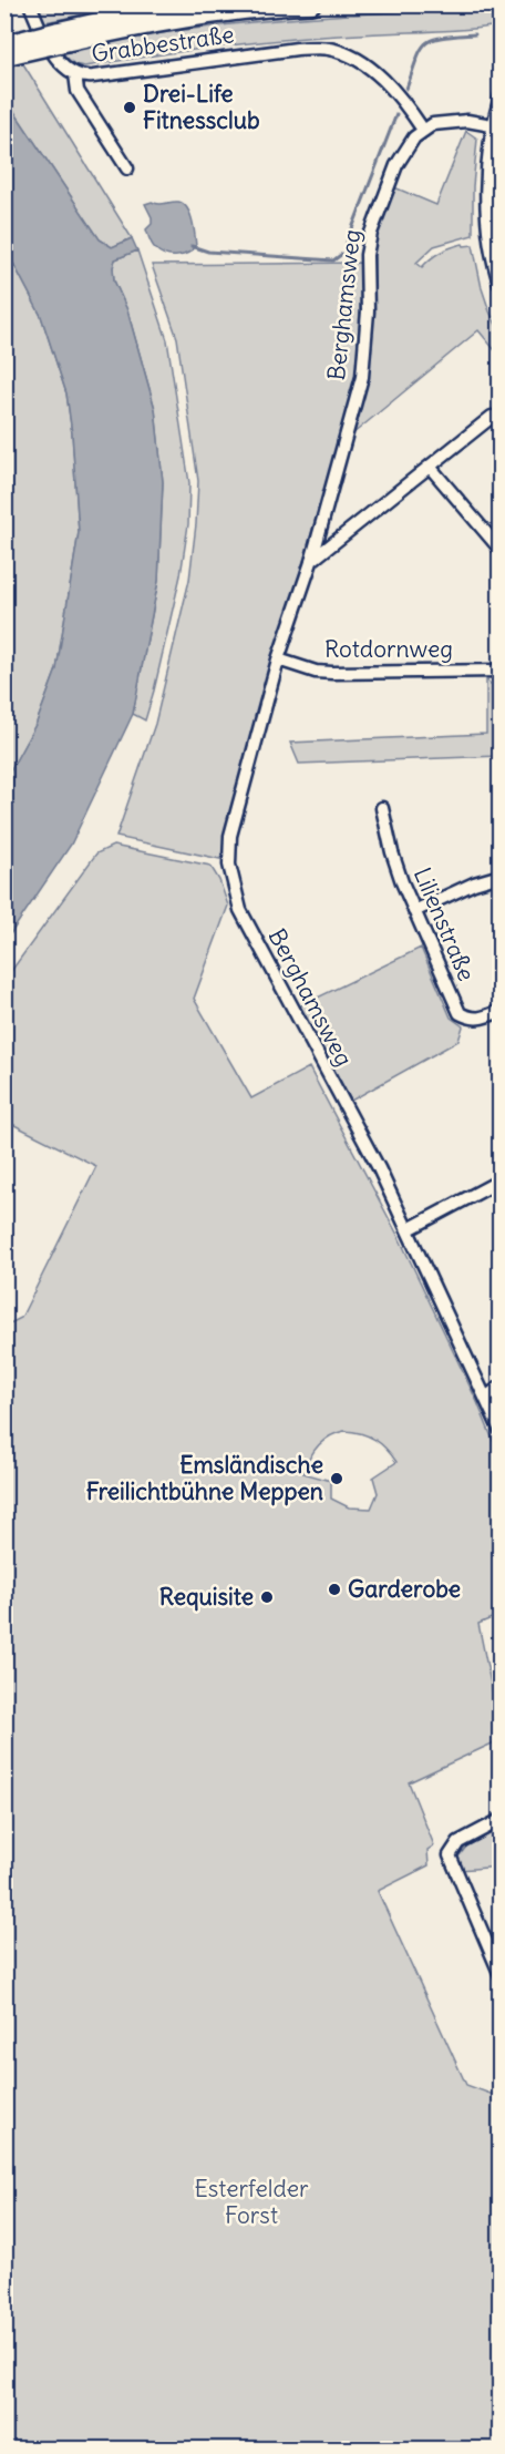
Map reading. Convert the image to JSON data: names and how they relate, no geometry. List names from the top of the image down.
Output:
{
  "streets": {
    "street": [
      "Grabbestraße",
      "Berghamsweg",
      "Rotdornweg",
      "Lilienstraße"
    ]
  },
  "crossings": [
    ["Grabbestraße", "Berghamsweg"],
    ["Berghamsweg", "Rotdornweg"]
  ],
  "parks": ["Esterfelder Forst"],
  "places": [
    "Drei-Life Fitnessclub",
    "Emsländische Freilichtbühne Meppen",
    "Garderobe",
    "Requisite"
  ]
}
